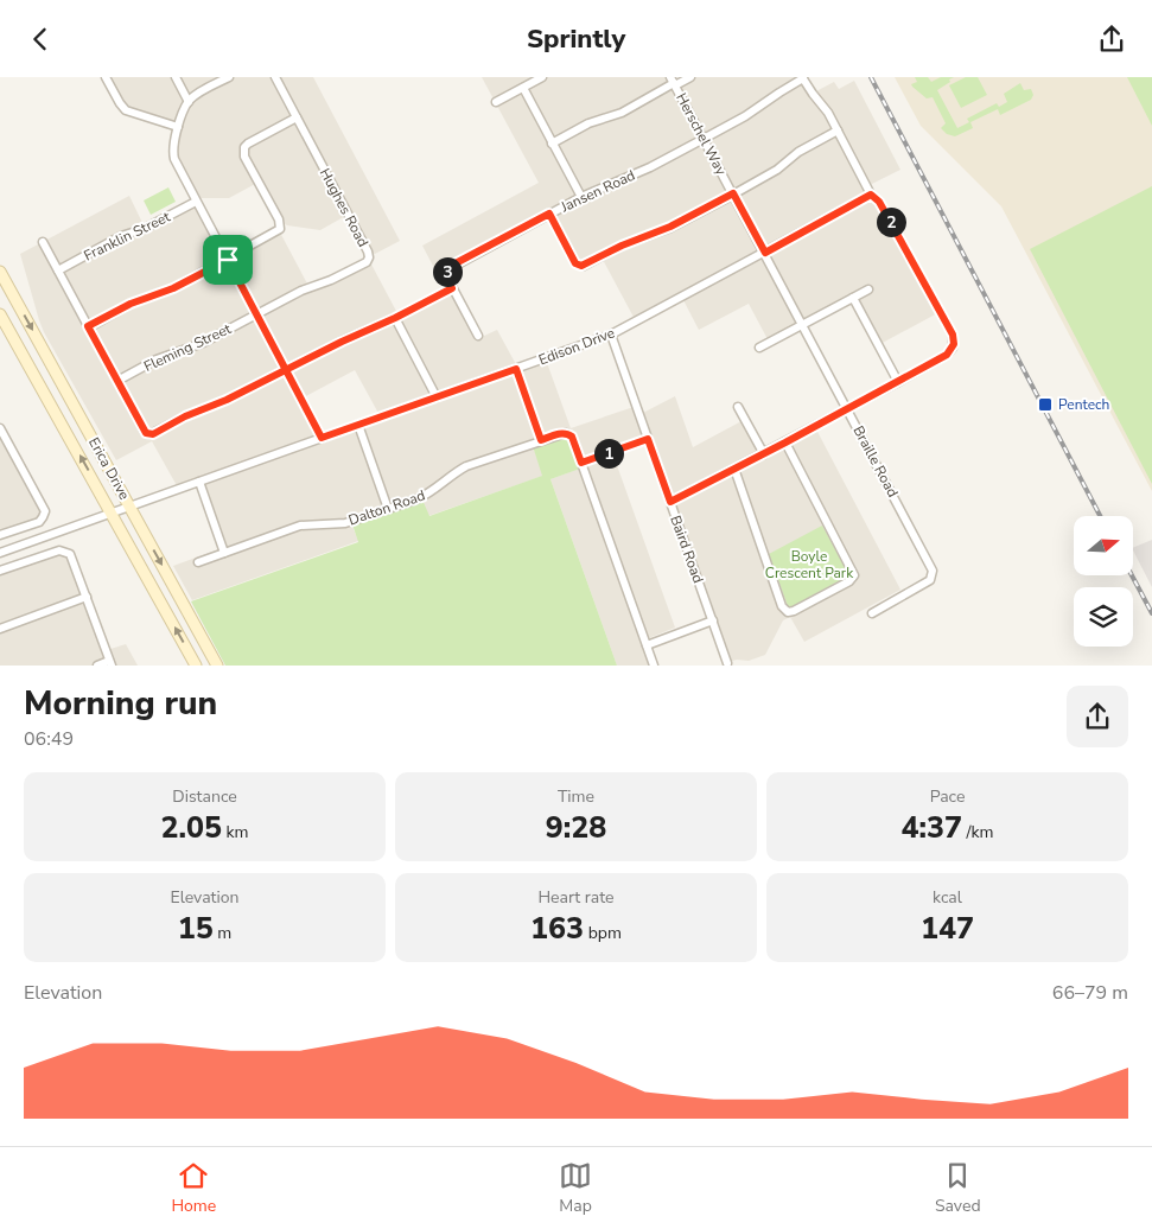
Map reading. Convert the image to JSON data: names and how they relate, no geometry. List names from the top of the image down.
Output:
{
  "streets": {
    "main road": ["Erica Drive"],
    "street": [
      "Herschel Way",
      "Jansen Road",
      "Hughes Road",
      "Franklin Street",
      "Edison Drive",
      "Fleming Street",
      "Braille Road",
      "Dalton Road",
      "Baird Road"
    ]
  },
  "crossings": [
    ["Herschel Way", "Jansen Road"],
    ["Herschel Way", "Edison Drive"],
    ["Herschel Way", "Braille Road"],
    ["Hughes Road", "Fleming Street"],
    ["Edison Drive", "Braille Road"],
    ["Edison Drive", "Erica Drive"],
    ["Edison Drive", "Baird Road"]
  ],
  "parks": ["Boyle Crescent Park"],
  "places": {
    "transit": ["Pentech"]
  },
  "north": "right",
  "page": {
    "header": "Sprintly",
    "pins": ["2", "3", "1"],
    "heading": ["Morning run", "06:49"],
    "stats": [
      ["Distance", "2.05 km"],
      ["Time", "9:28"],
      ["Pace", "4:37 /km"],
      ["Elevation", "15 m"],
      ["Heart rate", "163 bpm"],
      ["kcal", "147"]
    ],
    "chart": ["Elevation", "66–79 m"],
    "tabs": ["Home", "Map", "Saved"]
  }
}
